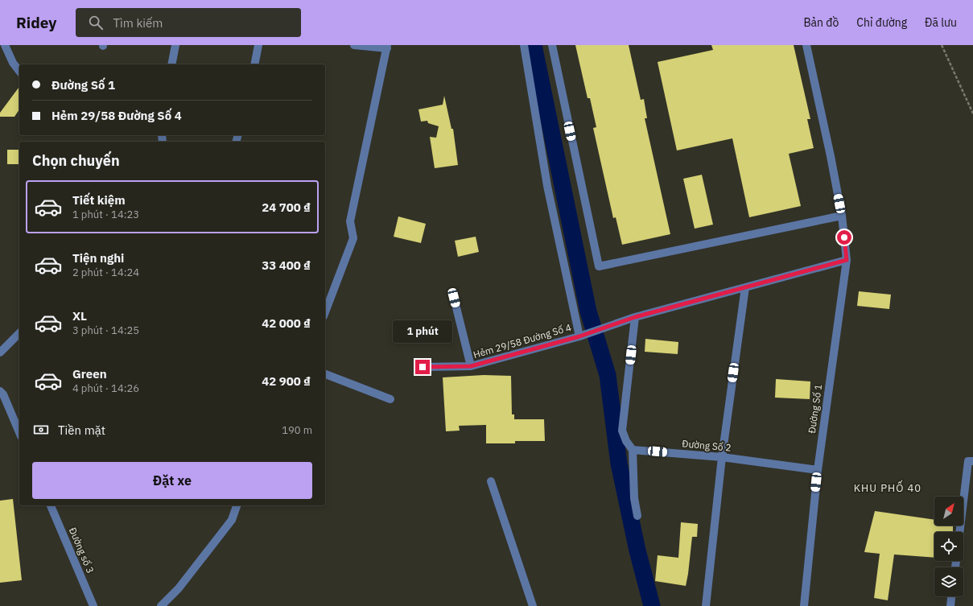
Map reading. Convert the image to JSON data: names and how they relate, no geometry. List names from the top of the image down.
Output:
{
  "streets": {
    "street": [
      "Hẻm 29/58 Đường Số 4",
      "Đường Số 1",
      "Đường Số 2",
      "Đường số 3"
    ]
  },
  "crossings": [
    ["Hẻm 29/58 Đường Số 4", "Đường Số 1"],
    ["Đường Số 1", "Đường Số 2"]
  ],
  "districts": ["KHU PHỐ 40"],
  "north": "top right",
  "page": {
    "header": "Ridey",
    "search": "Tìm kiếm",
    "nav": ["Bản đồ", "Chỉ đường", "Đã lưu"],
    "banner": ["Đường Số 1", "Hẻm 29/58 Đường Số 4"],
    "heading": "Chọn chuyến",
    "list": [
      {
        "name": "Tiết kiệm",
        "note": "1 phút · 14:23",
        "value": "24 700 ₫"
      },
      {
        "name": "Tiện nghi",
        "note": "2 phút · 14:24",
        "value": "33 400 ₫"
      },
      {
        "name": "XL",
        "note": "3 phút · 14:25",
        "value": "42 000 ₫"
      },
      {
        "name": "Green",
        "note": "4 phút · 14:26",
        "value": "42 900 ₫"
      }
    ],
    "bubble": "1 phút",
    "pay": ["Tiền mặt", "190 m"],
    "buttons": "Đặt xe"
  }
}
